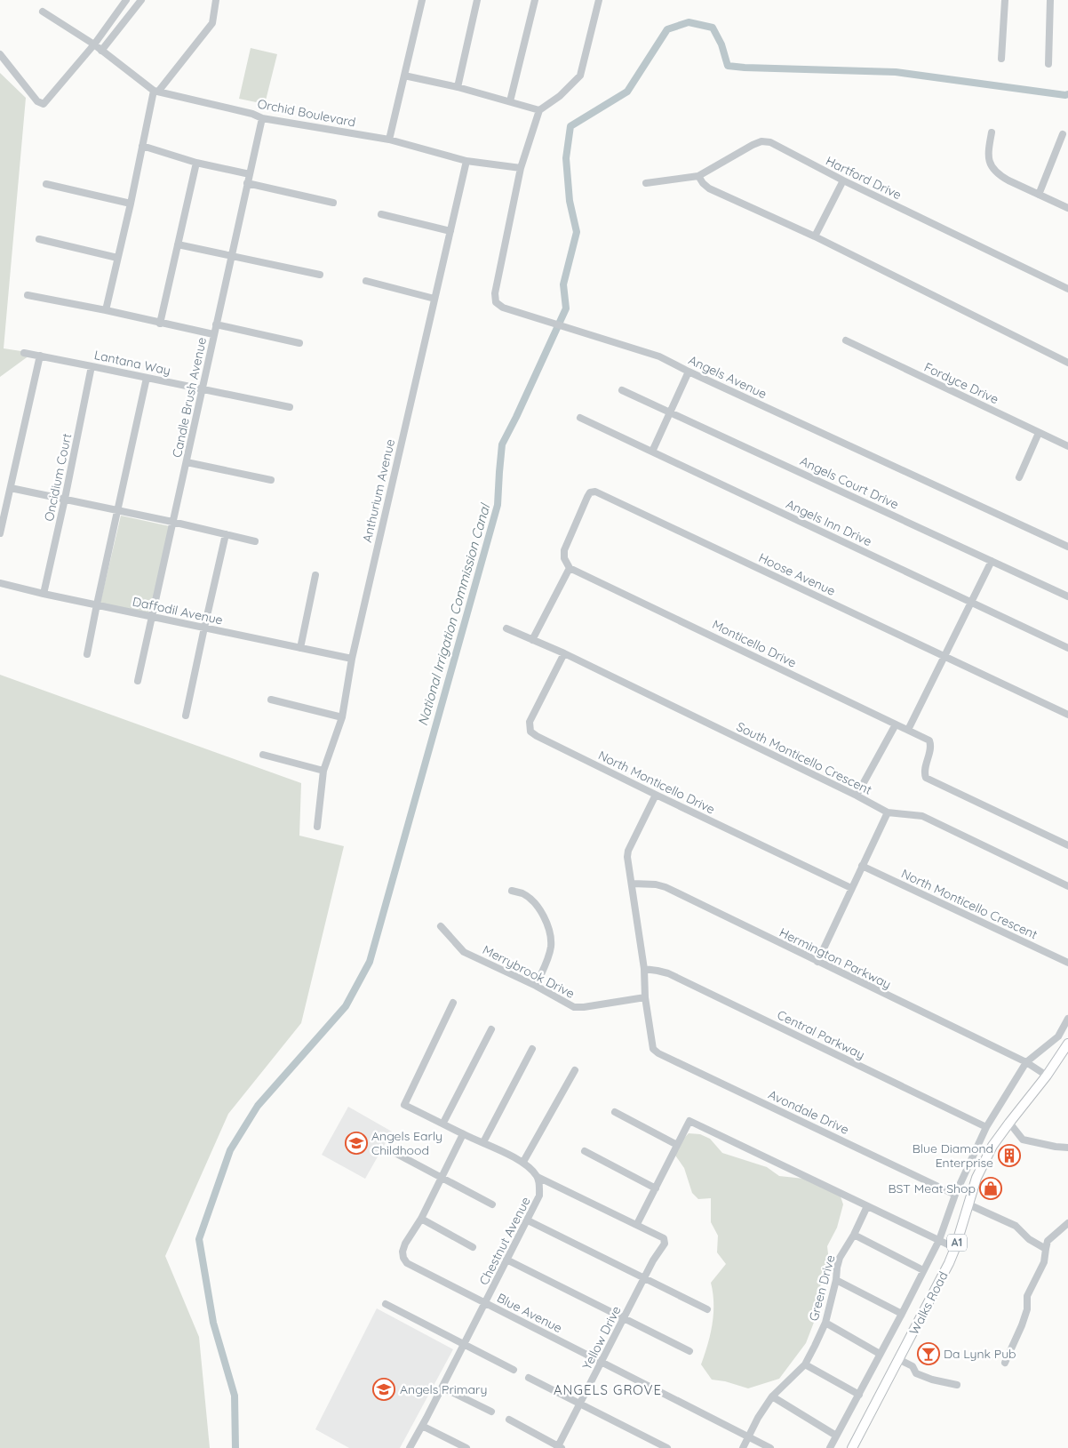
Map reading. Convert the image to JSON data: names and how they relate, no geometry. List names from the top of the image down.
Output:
{
  "streets": {
    "main road": ["A1", "Walks Road"],
    "street": [
      "Orchid Boulevard",
      "Hartford Drive",
      "Lantana Way",
      "Angels Avenue",
      "Fordyce Drive",
      "Candle Brush Avenue",
      "Oncidium Court",
      "Angels Court Drive",
      "Anthurium Avenue",
      "Angels Inn Drive",
      "Hoose Avenue",
      "Daffodil Avenue",
      "Monticello Drive",
      "South Monticello Crescent",
      "North Monticello Drive",
      "North Monticello Crescent",
      "Hermington Parkway",
      "Merrybrook Drive",
      "Central Parkway",
      "Avondale Drive",
      "Chestnut Avenue",
      "Green Drive",
      "Blue Avenue",
      "Yellow Drive"
    ]
  },
  "crossings": [
    ["Orchid Boulevard", "Angels Avenue"],
    ["Orchid Boulevard", "Candle Brush Avenue"],
    ["Orchid Boulevard", "Anthurium Avenue"],
    ["Lantana Way", "Candle Brush Avenue"],
    ["Lantana Way", "Oncidium Court"],
    ["Candle Brush Avenue", "Daffodil Avenue"],
    ["Oncidium Court", "Daffodil Avenue"],
    ["Anthurium Avenue", "Daffodil Avenue"],
    ["Hoose Avenue", "Monticello Drive"],
    ["South Monticello Crescent", "North Monticello Drive"],
    ["Hermington Parkway", "Walks Road"],
    ["Merrybrook Drive", "Avondale Drive"],
    ["Chestnut Avenue", "Blue Avenue"],
    ["Green Drive", "Blue Avenue"],
    ["Blue Avenue", "Yellow Drive"]
  ],
  "districts": ["ANGELS GROVE"],
  "water": ["National Irrigation Commission Canal"],
  "places": {
    "school or university": ["Angels Early Childhood", "Angels Primary"],
    "building": ["Blue Diamond Enterprise"],
    "shop": ["BST Meat Shop"],
    "bar": ["Da Lynk Pub"]
  }
}
